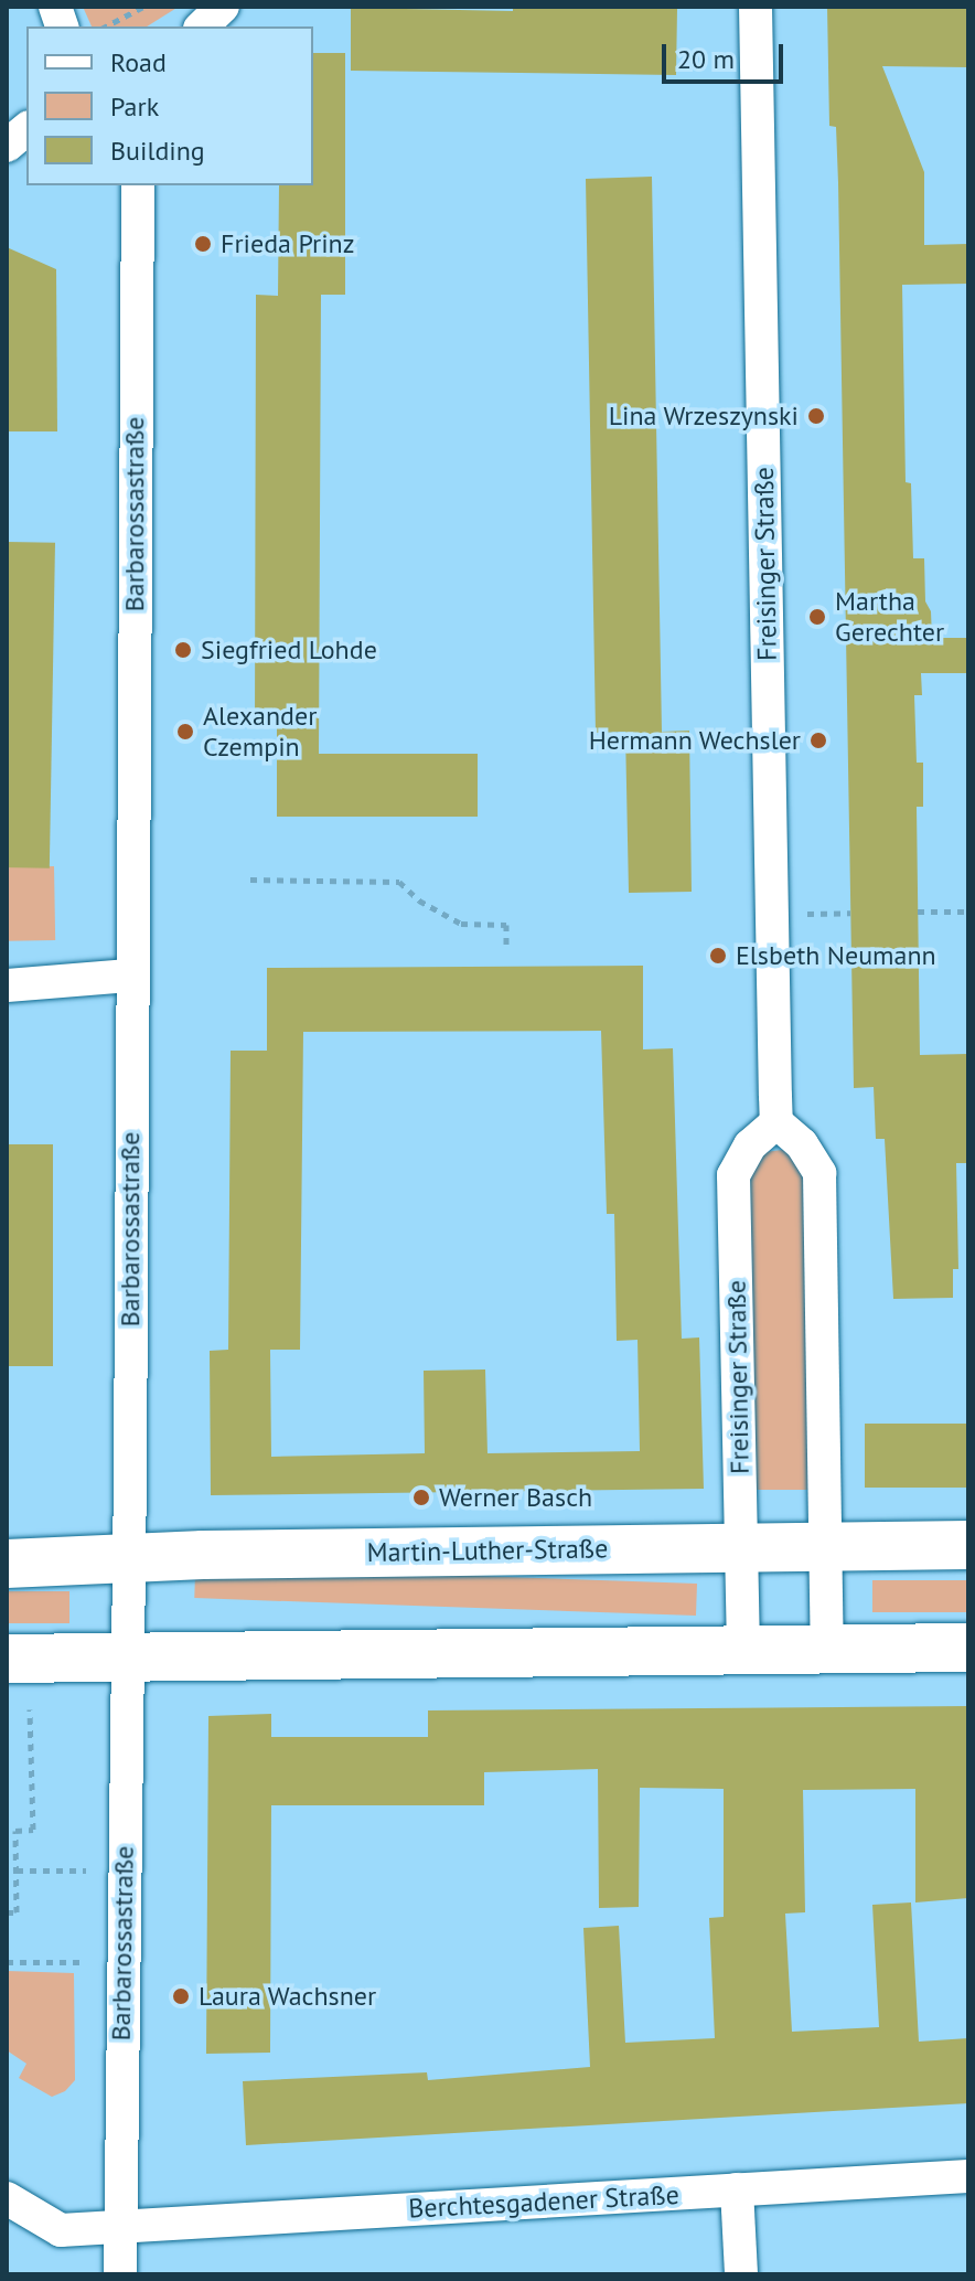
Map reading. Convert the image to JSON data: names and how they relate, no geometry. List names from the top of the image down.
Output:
{
  "streets": {
    "main road": ["Martin-Luther-Straße"],
    "street": ["Barbarossastraße", "Freisinger Straße", "Berchtesgadener Straße"]
  },
  "crossings": [
    ["Barbarossastraße", "Martin-Luther-Straße"],
    ["Barbarossastraße", "Berchtesgadener Straße"],
    ["Freisinger Straße", "Martin-Luther-Straße"]
  ],
  "places": [
    "Frieda Prinz",
    "Lina Wrzeszynski",
    "Martha Gerechter",
    "Siegfried Lohde",
    "Alexander Czempin",
    "Hermann Wechsler",
    "Elsbeth Neumann",
    "Werner Basch",
    "Laura Wachsner"
  ],
  "legend": ["Road", "Park", "Building"],
  "scale_bar": "20 m"
}
